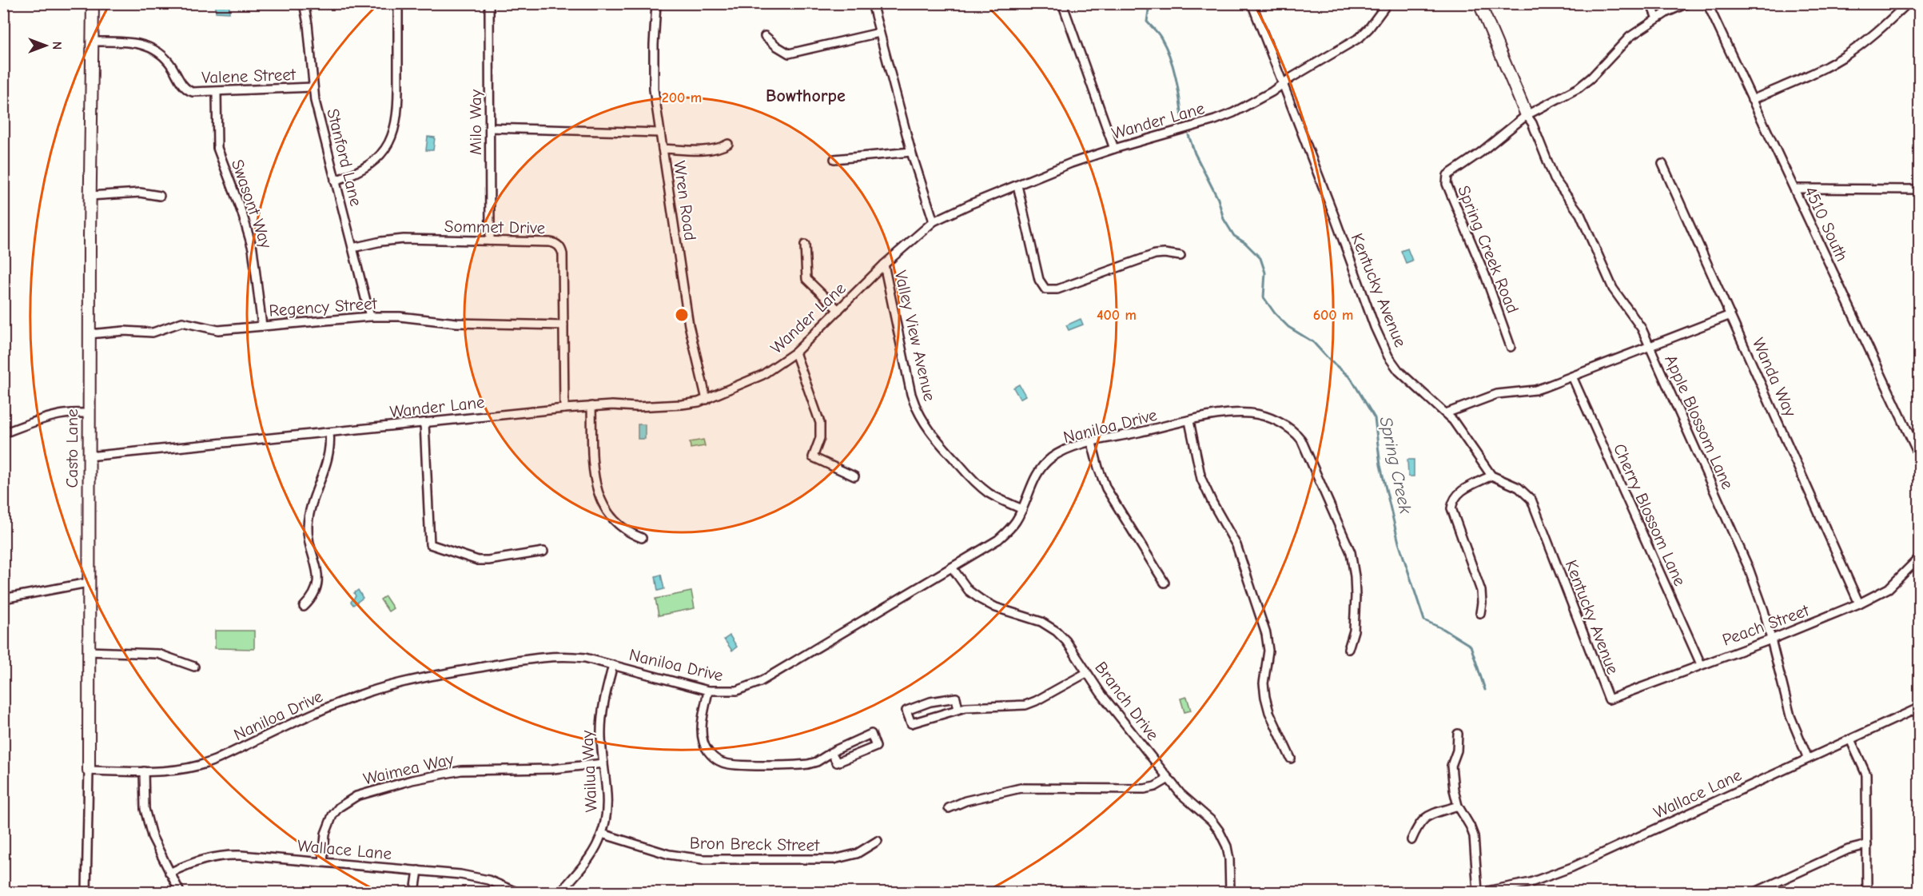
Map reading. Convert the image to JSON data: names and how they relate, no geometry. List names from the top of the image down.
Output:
{
  "streets": {
    "street": [
      "Valene Street",
      "Wander Lane",
      "Milo Way",
      "Stanford Lane",
      "Wren Road",
      "Swasont Way",
      "4510 South",
      "Sommet Drive",
      "Spring Creek Road",
      "Kentucky Avenue",
      "Regency Street",
      "Valley View Avenue",
      "Wanda Way",
      "Apple Blossom Lane",
      "Naniloa Drive",
      "Casto Lane",
      "Cherry Blossom Lane",
      "Peach Street",
      "Branch Drive",
      "Waimea Way",
      "Wailua Way",
      "Wallace Lane",
      "Bron Breck Street"
    ]
  },
  "crossings": [
    ["Valene Street", "Stanford Lane"],
    ["Valene Street", "Swasont Way"],
    ["Valene Street", "Casto Lane"],
    ["Wander Lane", "Wren Road"],
    ["Wander Lane", "Sommet Drive"],
    ["Wander Lane", "Kentucky Avenue"],
    ["Wander Lane", "Valley View Avenue"],
    ["Wander Lane", "Casto Lane"],
    ["Milo Way", "Sommet Drive"],
    ["Stanford Lane", "Sommet Drive"],
    ["Stanford Lane", "Regency Street"],
    ["Swasont Way", "Regency Street"],
    ["Sommet Drive", "Regency Street"],
    ["Spring Creek Road", "Apple Blossom Lane"],
    ["Kentucky Avenue", "Peach Street"],
    ["Regency Street", "Casto Lane"],
    ["Valley View Avenue", "Naniloa Drive"],
    ["Wanda Way", "Peach Street"],
    ["Apple Blossom Lane", "Peach Street"],
    ["Apple Blossom Lane", "Wallace Lane"],
    ["Naniloa Drive", "Casto Lane"],
    ["Naniloa Drive", "Branch Drive"],
    ["Naniloa Drive", "Wailua Way"],
    ["Cherry Blossom Lane", "Peach Street"],
    ["Waimea Way", "Wailua Way"],
    ["Waimea Way", "Wallace Lane"],
    ["Wailua Way", "Bron Breck Street"]
  ],
  "districts": ["Bowthorpe"],
  "water": ["Spring Creek"],
  "north": "right",
  "rings": ["200 m", "400 m", "600 m"]
}
